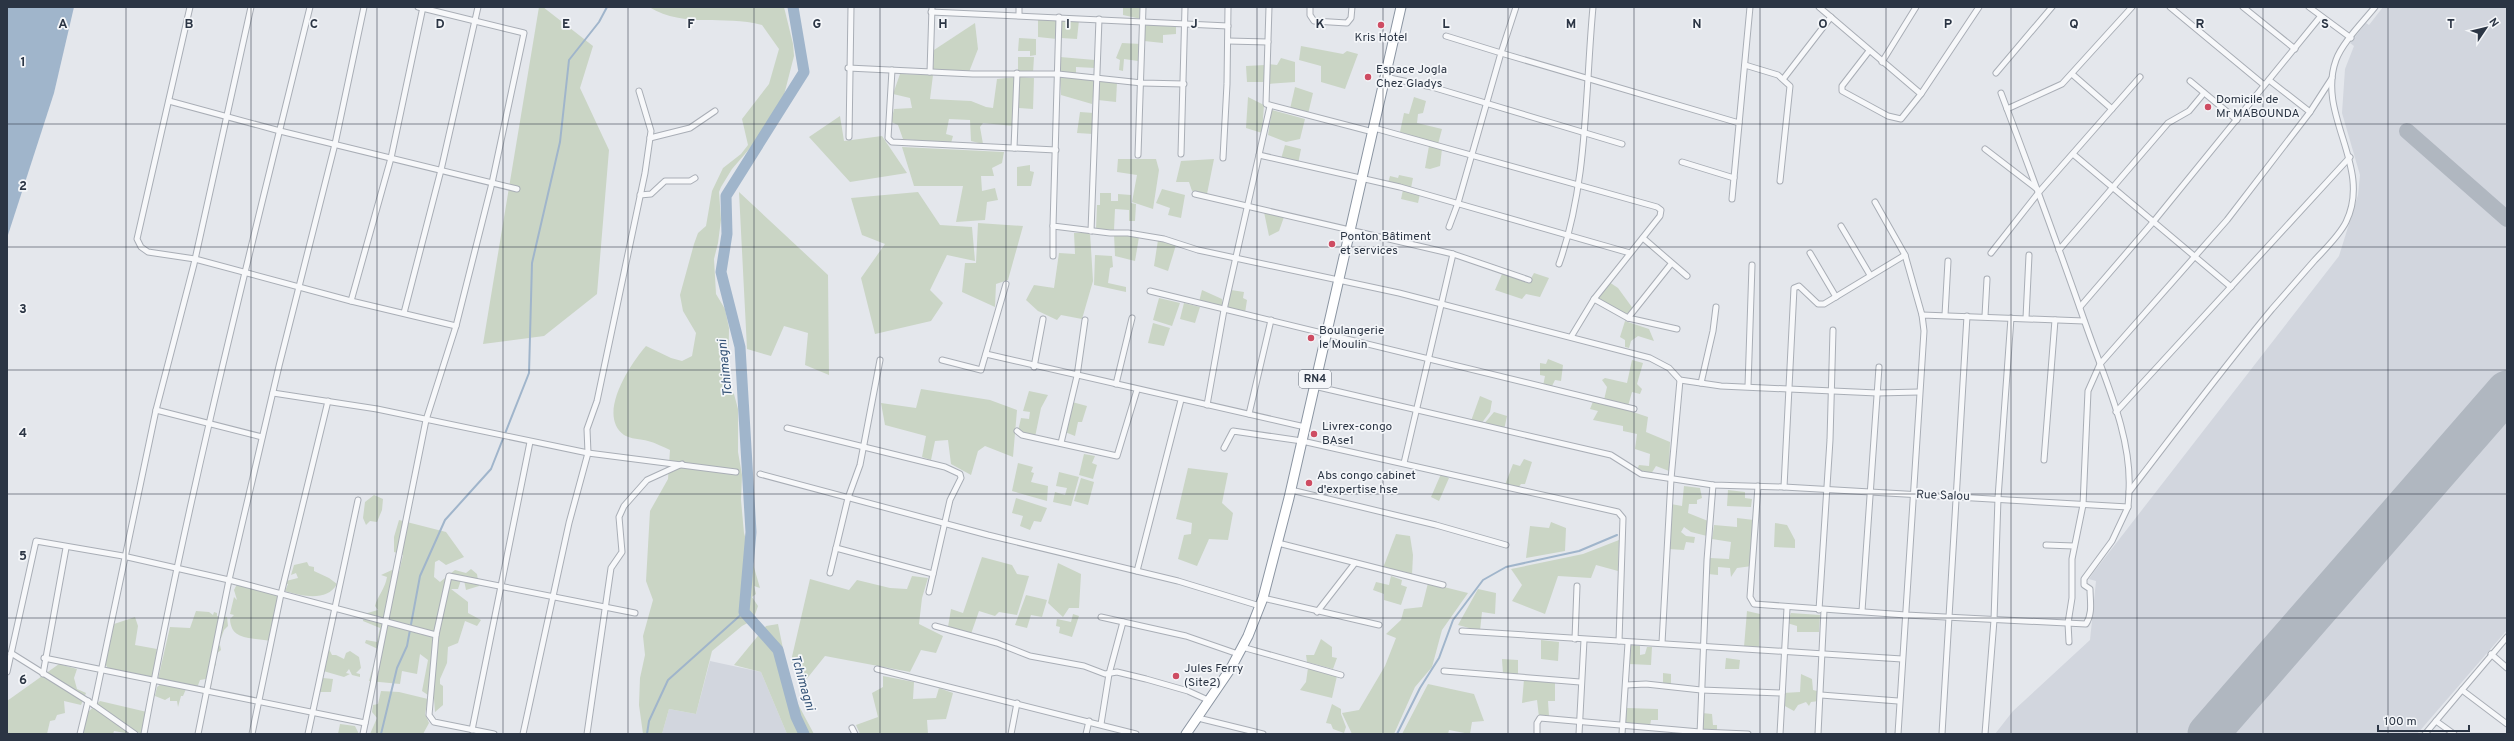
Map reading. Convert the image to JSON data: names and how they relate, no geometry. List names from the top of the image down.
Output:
{
  "streets": {
    "highway": ["RN4"],
    "street": ["Rue Salou"]
  },
  "crossings": [
    ["RN4", "Rue Salou"]
  ],
  "water": ["Tchimagni"],
  "places": [
    "Kris Hotel",
    "Espace Jogla Chez Gladys",
    "Domicile de Mr MABOUNDA",
    "Ponton Bâtiment et services",
    "Boulangerie le Moulin",
    "Livrex-congo BAse1",
    "Abs congo cabinet d'expertise hse",
    "Jules Ferry (Site2)"
  ],
  "scale_bar": "100 m",
  "north": "top right",
  "grid": {
    "columns": [
      "A",
      "B",
      "C",
      "D",
      "E",
      "F",
      "G",
      "H",
      "I",
      "J",
      "K",
      "L",
      "M",
      "N",
      "O",
      "P",
      "Q",
      "R",
      "S",
      "T"
    ],
    "rows": [
      "1",
      "2",
      "3",
      "4",
      "5",
      "6"
    ]
  }
}
